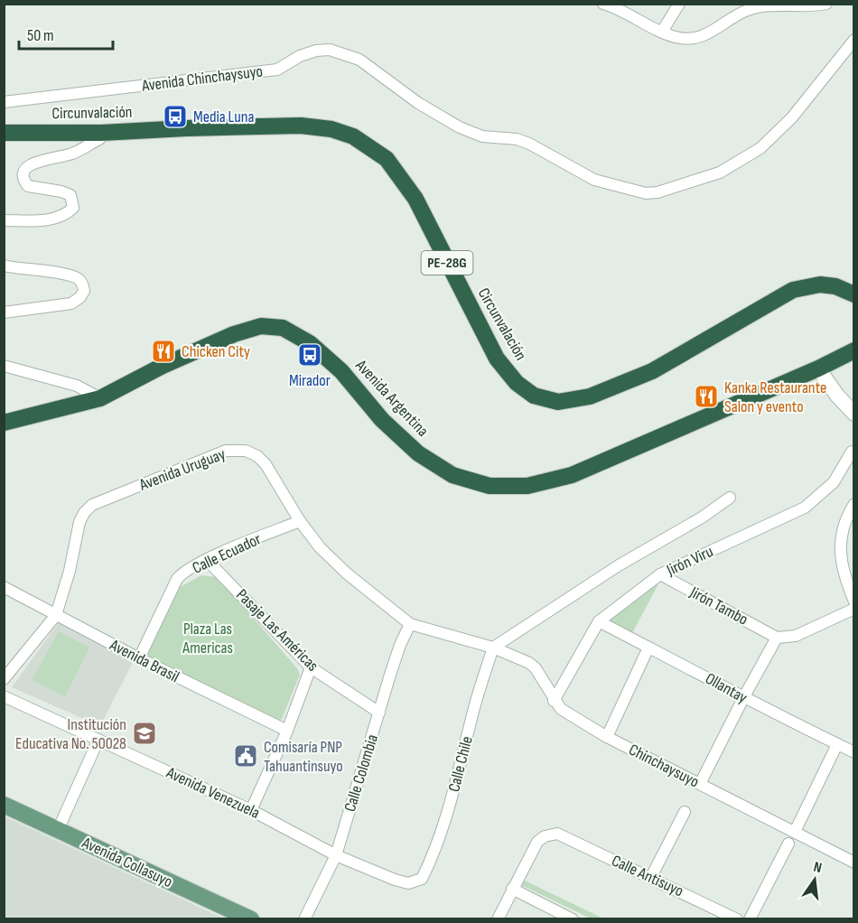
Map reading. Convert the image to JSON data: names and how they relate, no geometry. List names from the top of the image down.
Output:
{
  "streets": {
    "highway": ["Circunvalación", "PE-28G", "Avenida Argentina"],
    "main road": ["Avenida Collasuyo"],
    "street": [
      "Avenida Chinchaysuyo",
      "Avenida Uruguay",
      "Calle Ecuador",
      "Jirón Viru",
      "Jirón Tambo",
      "Pasaje Las Américas",
      "Avenida Brasil",
      "Ollantay",
      "Calle Chile",
      "Chinchaysuyo",
      "Calle Colombia",
      "Avenida Venezuela",
      "Calle Antisuyo"
    ]
  },
  "crossings": [
    ["Avenida Uruguay", "Calle Ecuador"],
    ["Avenida Uruguay", "Avenida Brasil"],
    ["Avenida Uruguay", "Calle Chile"],
    ["Avenida Uruguay", "Chinchaysuyo"],
    ["Avenida Uruguay", "Calle Colombia"],
    ["Calle Ecuador", "Pasaje Las Américas"],
    ["Calle Ecuador", "Avenida Brasil"],
    ["Jirón Viru", "Jirón Tambo"],
    ["Jirón Viru", "Ollantay"],
    ["Jirón Viru", "Chinchaysuyo"],
    ["Pasaje Las Américas", "Calle Colombia"],
    ["Calle Chile", "Chinchaysuyo"],
    ["Calle Chile", "Avenida Venezuela"],
    ["Calle Colombia", "Avenida Venezuela"]
  ],
  "parks": ["Plaza Las Americas"],
  "places": {
    "bus stop": ["Media Luna", "Mirador"],
    "restaurant": ["Chicken City", "Kanka Restaurante Salon y evento"],
    "school or university": ["Institución Educativa No. 50028"],
    "public building": ["Comisaría PNP Tahuantinsuyo"]
  },
  "scale_bar": "50 m",
  "north": "top"
}
